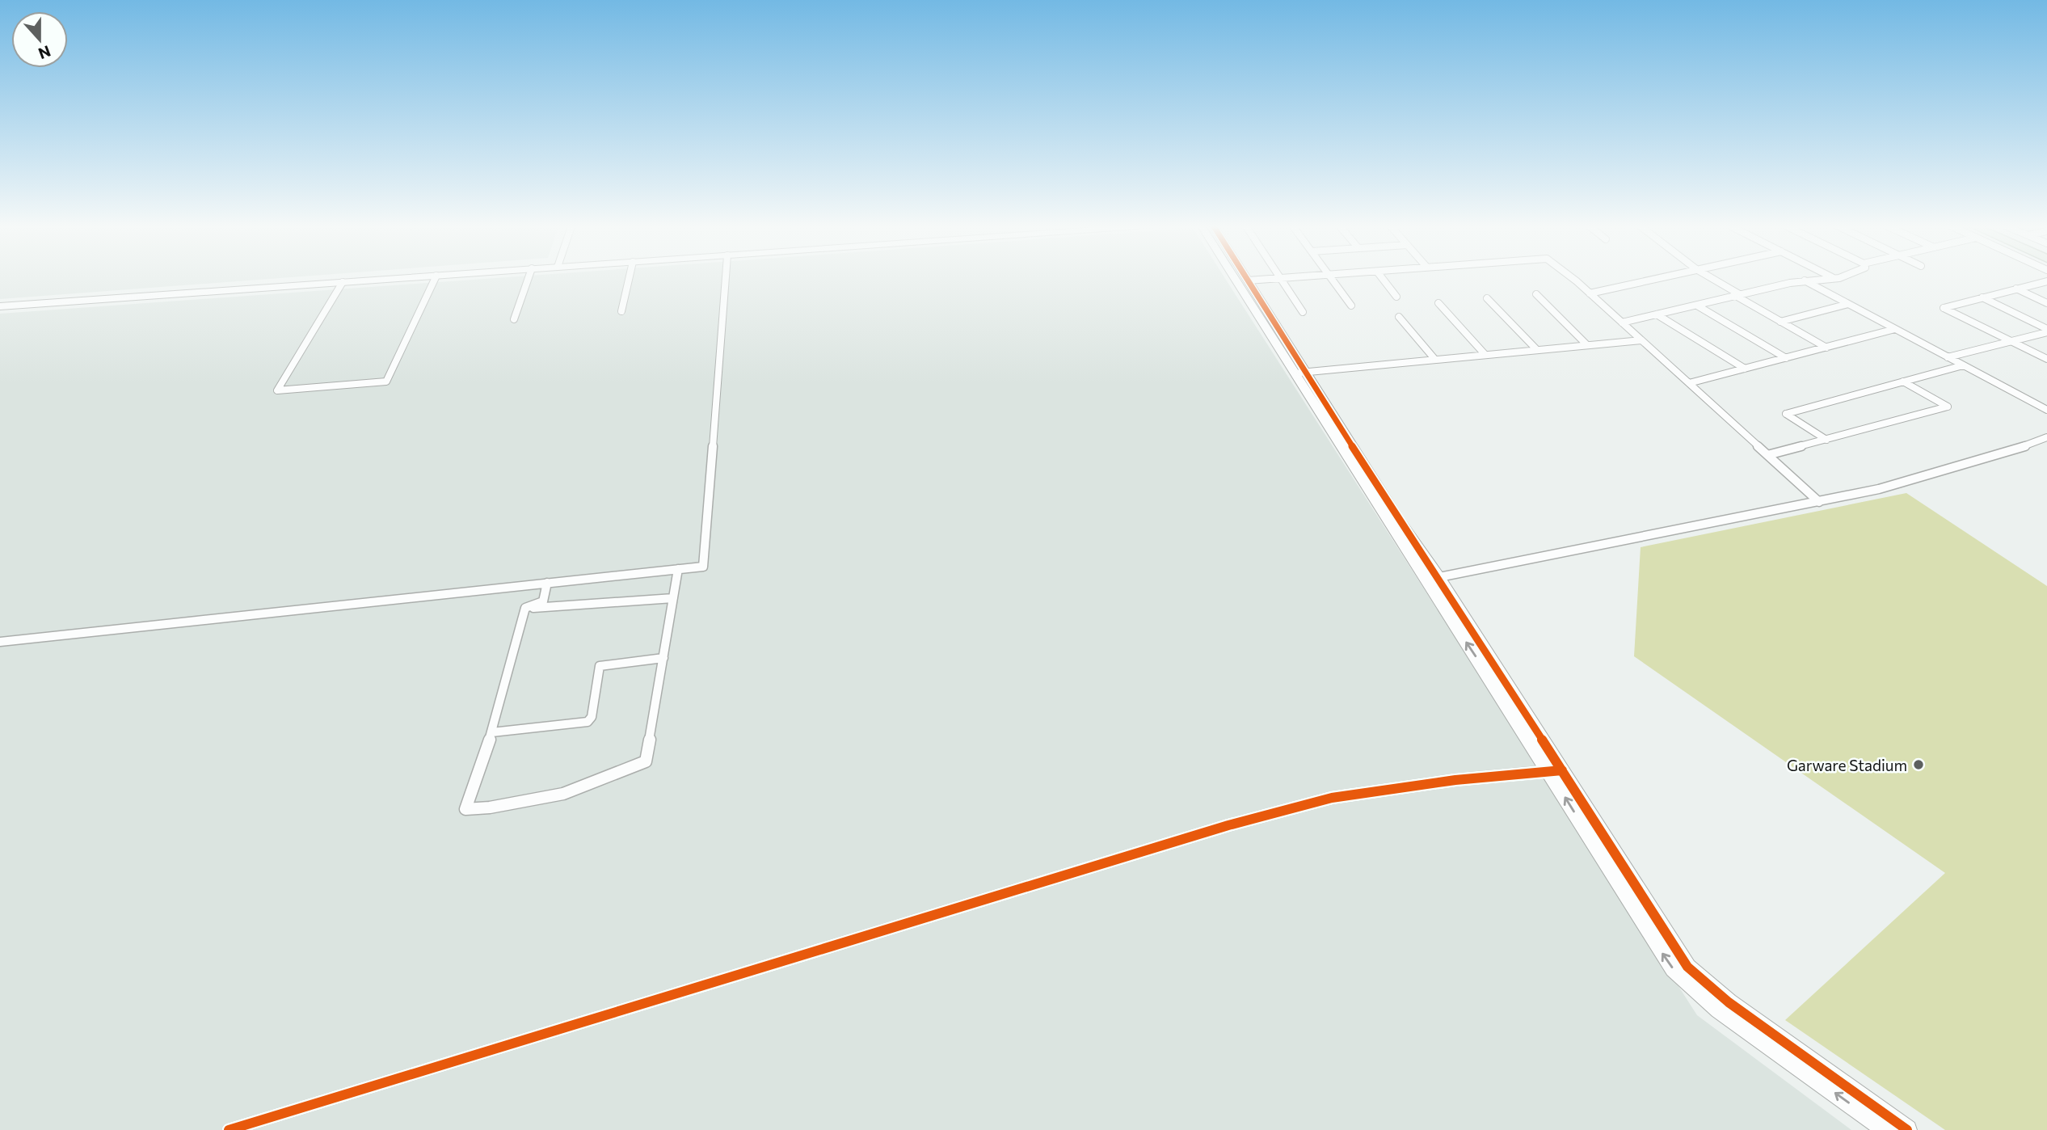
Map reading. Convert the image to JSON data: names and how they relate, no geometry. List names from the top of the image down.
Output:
{
  "places": ["Garware Stadium"],
  "north": "bottom"
}
